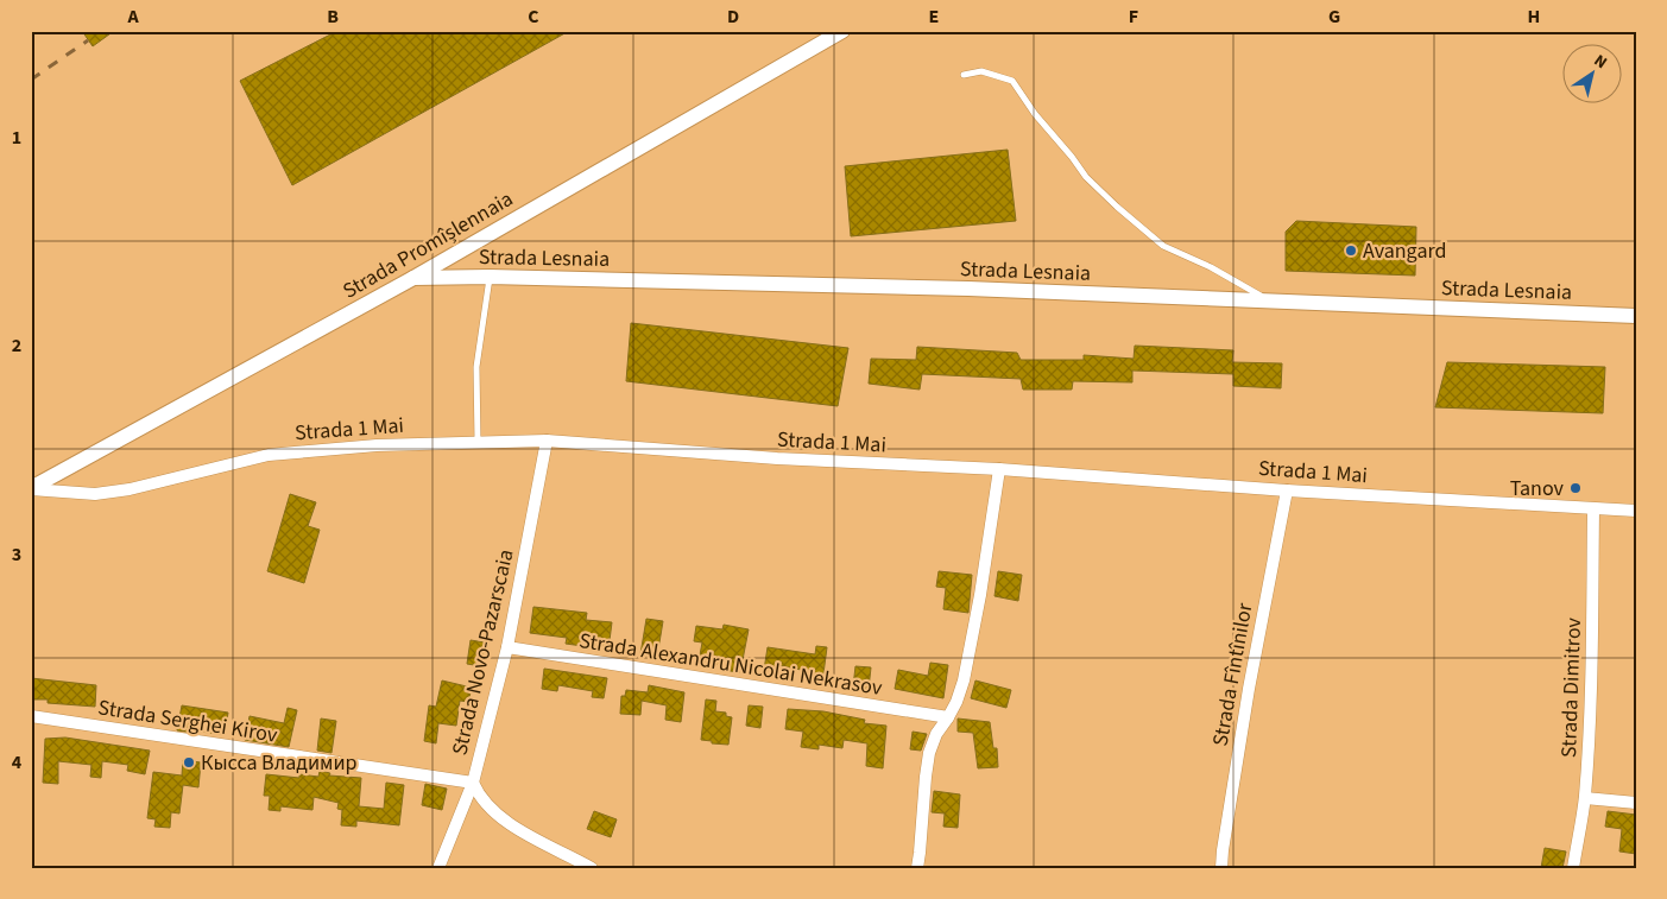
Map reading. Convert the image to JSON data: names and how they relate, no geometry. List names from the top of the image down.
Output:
{
  "streets": {
    "street": [
      "Strada Promîșlennaia",
      "Strada Lesnaia",
      "Strada 1 Mai",
      "Strada Novo-Pazarscaia",
      "Strada Alexandru Nicolai Nekrasov",
      "Strada Fîntînilor",
      "Strada Dimitrov",
      "Strada Serghei Kirov"
    ]
  },
  "crossings": [
    ["Strada Promîșlennaia", "Strada Lesnaia"],
    ["Strada Promîșlennaia", "Strada 1 Mai"],
    ["Strada 1 Mai", "Strada Novo-Pazarscaia"],
    ["Strada 1 Mai", "Strada Fîntînilor"],
    ["Strada 1 Mai", "Strada Dimitrov"],
    ["Strada Novo-Pazarscaia", "Strada Alexandru Nicolai Nekrasov"],
    ["Strada Novo-Pazarscaia", "Strada Serghei Kirov"]
  ],
  "places": ["Avangard", "Tanov", "Кысса Владимир"],
  "north": "top right",
  "grid": {
    "columns": [
      "A",
      "B",
      "C",
      "D",
      "E",
      "F",
      "G",
      "H"
    ],
    "rows": [
      "1",
      "2",
      "3",
      "4"
    ]
  }
}
